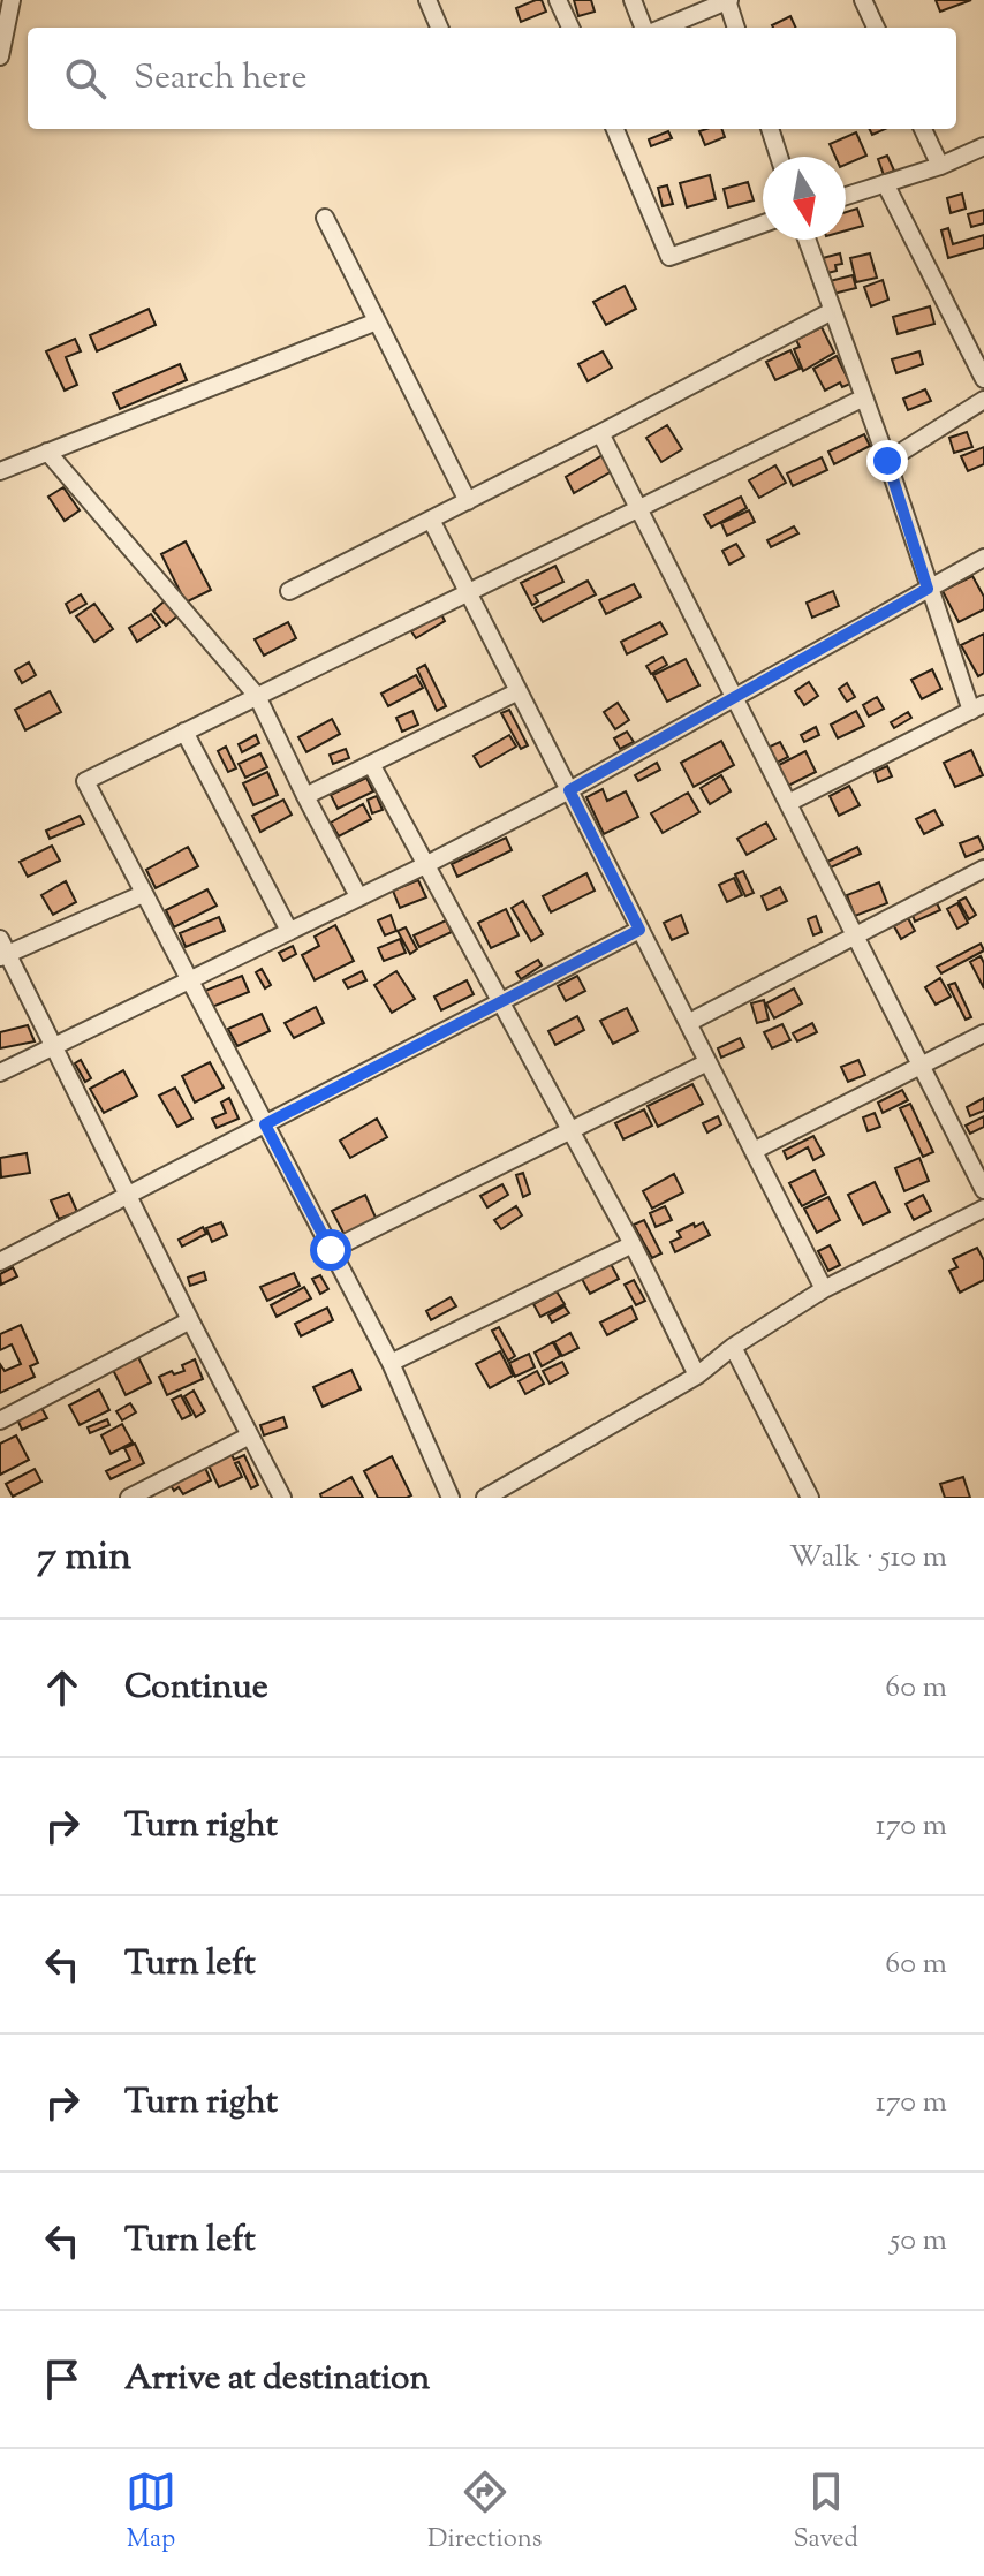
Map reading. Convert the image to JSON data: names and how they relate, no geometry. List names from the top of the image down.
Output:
{
  "north": "bottom",
  "page": {
    "search": "Search here",
    "heading": ["7 min", "Walk · 510 m"],
    "list": [
      ["Continue", "60 m"],
      ["Turn right", "170 m"],
      ["Turn left", "60 m"],
      ["Turn right", "170 m"],
      ["Turn left", "50 m"],
      "Arrive at destination"
    ],
    "nav": ["Map", "Directions", "Saved"]
  }
}
